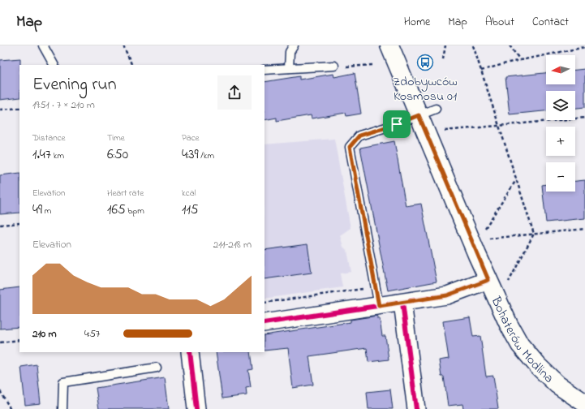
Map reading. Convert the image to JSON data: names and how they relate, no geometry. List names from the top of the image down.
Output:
{
  "streets": {
    "main road": ["Bohaterów Modlina"]
  },
  "places": {
    "bus stop": ["Zdobywców Kosmosu 01"]
  },
  "north": "left",
  "page": {
    "header": "Map",
    "nav": [
      "Home",
      "Map",
      "About",
      "Contact"
    ],
    "map_buttons": ["+", "−"],
    "heading": ["Evening run", "19:51 · 7 × 210 m"],
    "stats": [
      ["Distance", "1.47 km"],
      ["Time", "6:50"],
      ["Pace", "4:39 /km"],
      ["Elevation", "49 m"],
      ["Heart rate", "165 bpm"],
      ["kcal", "115"]
    ],
    "chart": ["Elevation", "211–218 m"],
    "list": [
      {
        "name": "210 m",
        "note": "4:57"
      }
    ]
  }
}
